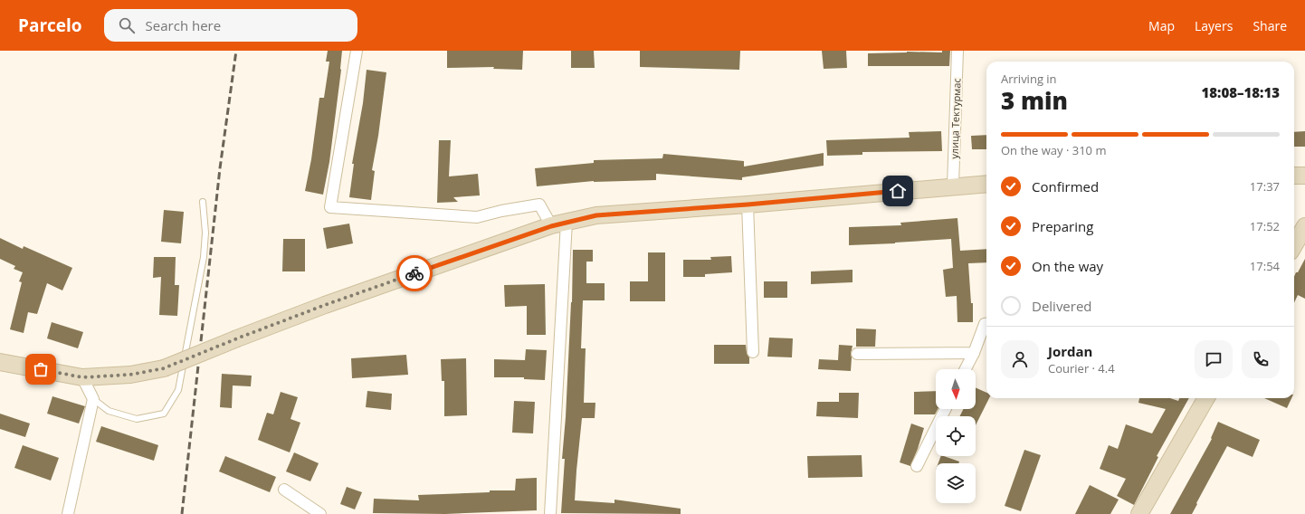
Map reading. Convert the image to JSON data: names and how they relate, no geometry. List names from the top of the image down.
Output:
{
  "streets": {
    "street": ["улица Тектурмас"]
  },
  "north": "bottom",
  "page": {
    "header": "Parcelo",
    "search": "Search here",
    "nav": ["Map", "Layers", "Share"],
    "heading": ["3 min", "Arriving in", "18:08–18:13"],
    "panel": ["Jordan", "Courier · 4.4"],
    "bar": "On the way · 310 m",
    "list": [
      ["Confirmed", "17:37"],
      ["Preparing", "17:52"],
      ["On the way", "17:54"],
      "Delivered"
    ]
  }
}
